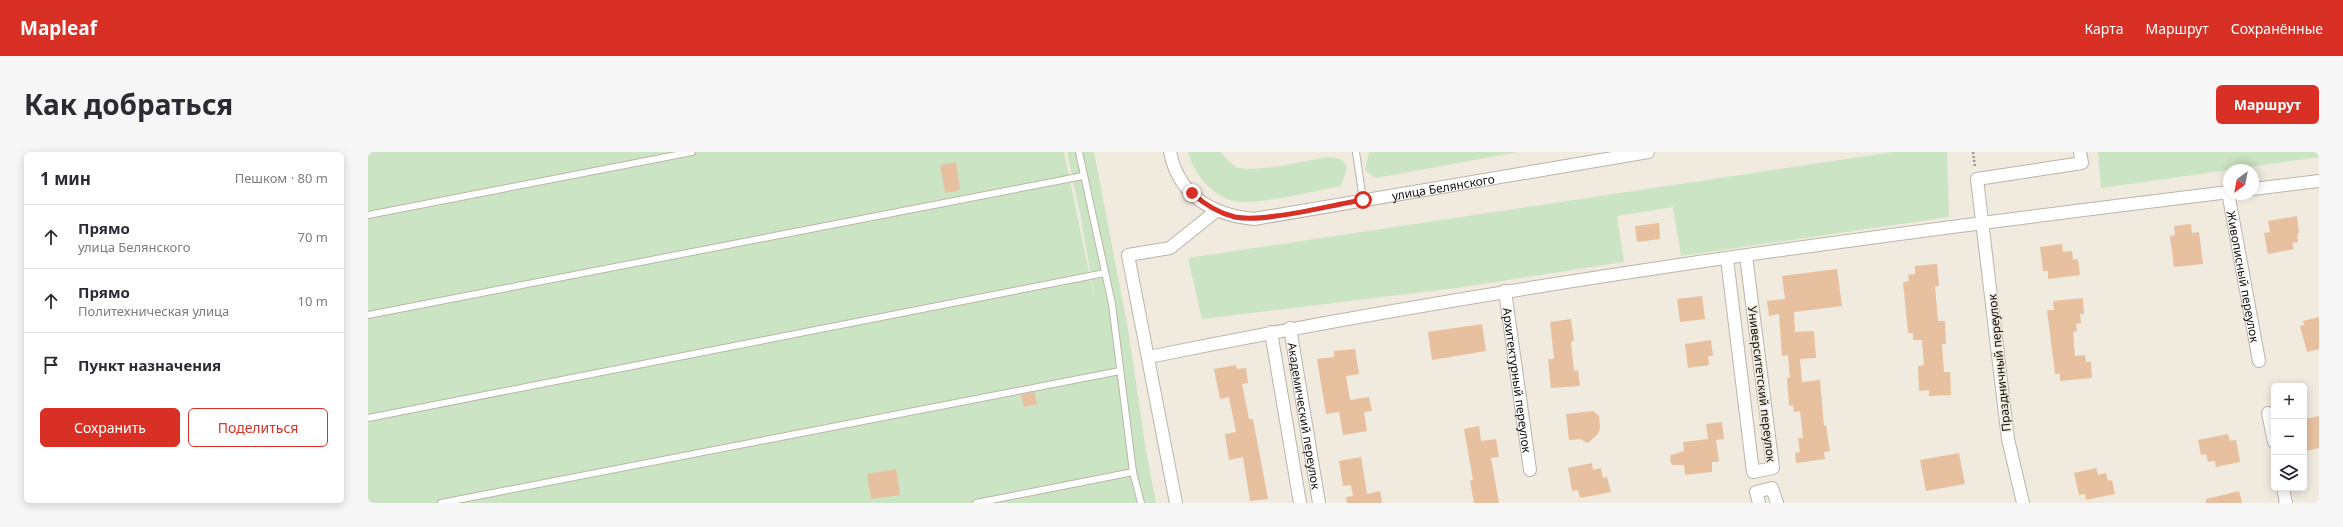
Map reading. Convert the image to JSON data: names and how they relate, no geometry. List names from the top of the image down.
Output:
{
  "streets": {
    "street": [
      "улица Белянского",
      "Живописный переулок",
      "Праздничный переулок",
      "Архитектурный переулок",
      "Университетский переулок",
      "Академический переулок"
    ]
  },
  "north": "bottom left",
  "page": {
    "header": "Mapleaf",
    "nav": ["Карта", "Маршрут", "Сохранённые"],
    "title": "Как добраться",
    "buttons": [
      "Маршрут",
      ["Сохранить", "Поделиться"]
    ],
    "heading": ["1 мин", "Пешком · 80 m"],
    "list": [
      ["Прямо", "улица Белянского", "70 m"],
      ["Прямо", "Политехническая улица", "10 m"],
      "Пункт назначения"
    ],
    "map_buttons": ["+", "−"]
  }
}
